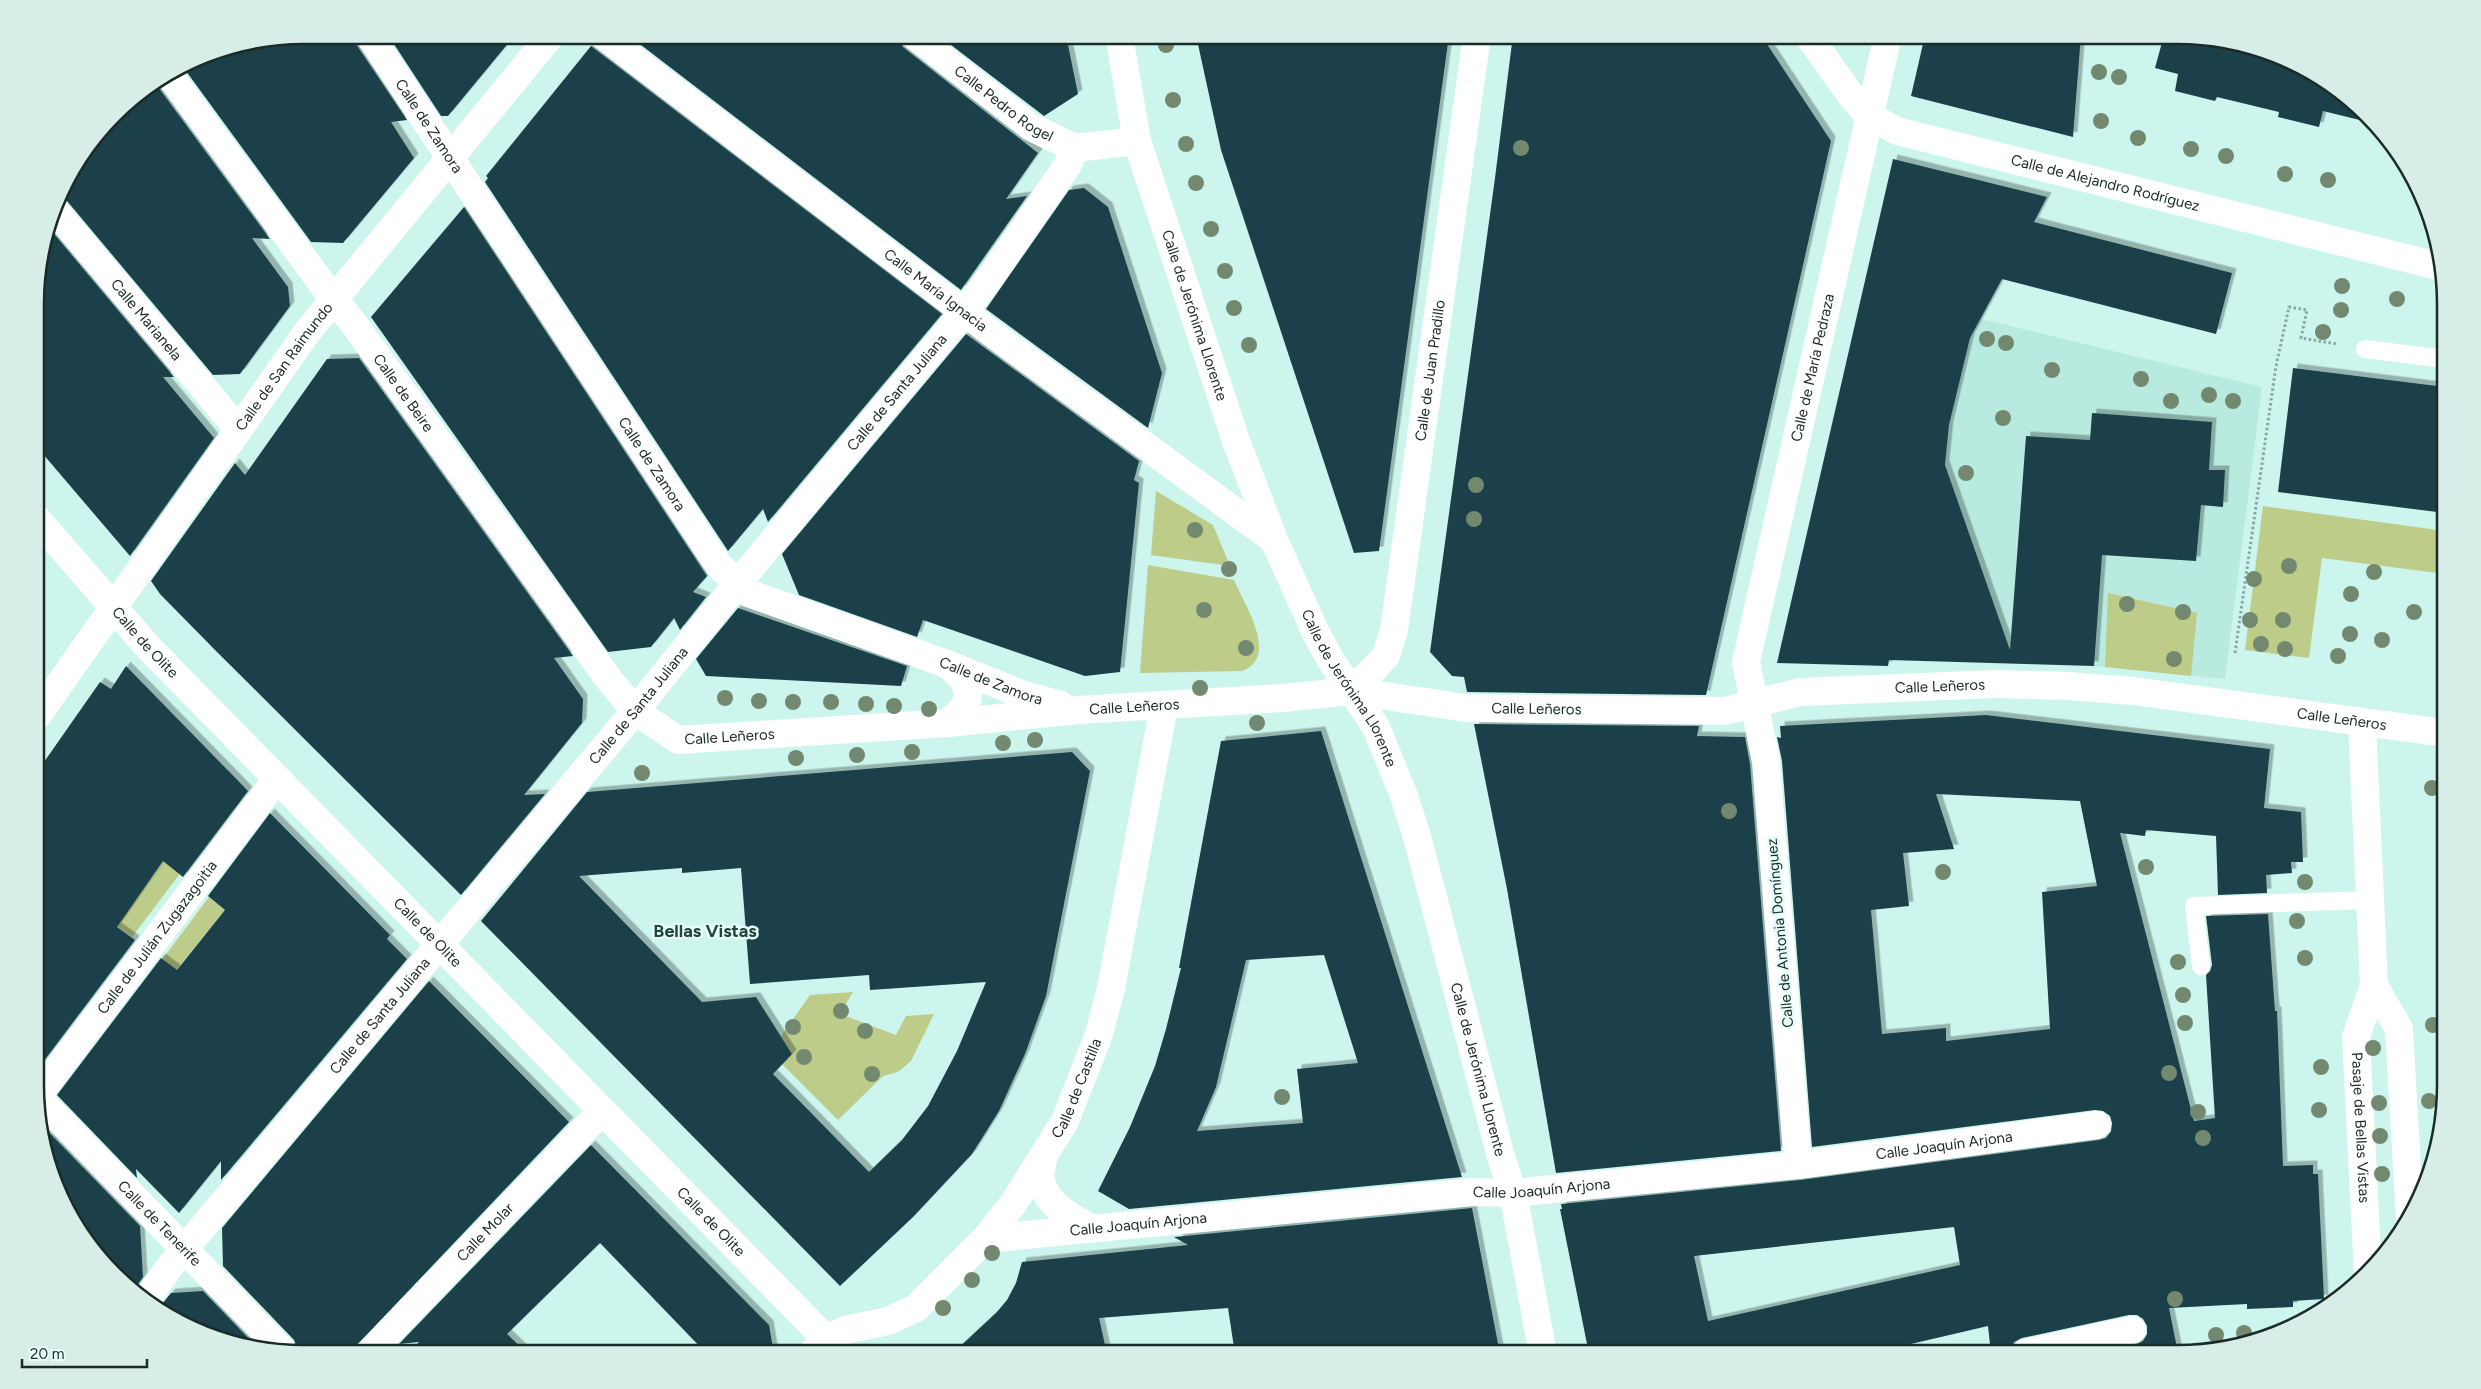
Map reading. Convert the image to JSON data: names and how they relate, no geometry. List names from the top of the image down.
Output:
{
  "streets": {
    "street": [
      "Calle Pedro Rogel",
      "Calle de Zamora",
      "Calle de Alejandro Rodríguez",
      "Calle María Ignacia",
      "Calle de Jerónima Llorente",
      "Calle Marianela",
      "Calle de San Raimundo",
      "Calle de María Pedraza",
      "Calle de Juan Pradillo",
      "Calle de Beire",
      "Calle de Santa Juliana",
      "Calle de Olite",
      "Calle Leñeros",
      "Calle de Antonia Domínguez",
      "Calle de Julián Zugazagoitia",
      "Calle de Castilla",
      "Pasaje de Bellas Vistas",
      "Calle Joaquín Arjona",
      "Calle de Tenerife",
      "Calle Molar"
    ]
  },
  "crossings": [
    ["Calle Pedro Rogel", "Calle de Santa Juliana"],
    ["Calle de Zamora", "Calle de San Raimundo"],
    ["Calle de Zamora", "Calle de Santa Juliana"],
    ["Calle de Zamora", "Calle Leñeros"],
    ["Calle de Alejandro Rodríguez", "Calle de María Pedraza"],
    ["Calle María Ignacia", "Calle de Jerónima Llorente"],
    ["Calle María Ignacia", "Calle de Santa Juliana"],
    ["Calle de Jerónima Llorente", "Calle de Juan Pradillo"],
    ["Calle de Jerónima Llorente", "Calle Leñeros"],
    ["Calle de Jerónima Llorente", "Calle Joaquín Arjona"],
    ["Calle Marianela", "Calle de San Raimundo"],
    ["Calle de San Raimundo", "Calle de Beire"],
    ["Calle de San Raimundo", "Calle de Olite"],
    ["Calle de María Pedraza", "Calle Leñeros"],
    ["Calle de María Pedraza", "Calle de Antonia Domínguez"],
    ["Calle de Juan Pradillo", "Calle Leñeros"],
    ["Calle de Beire", "Calle de Santa Juliana"],
    ["Calle de Beire", "Calle Leñeros"],
    ["Calle de Santa Juliana", "Calle de Olite"],
    ["Calle de Santa Juliana", "Calle Leñeros"],
    ["Calle de Santa Juliana", "Calle de Tenerife"],
    ["Calle de Olite", "Calle de Julián Zugazagoitia"],
    ["Calle de Olite", "Calle Molar"],
    ["Calle Leñeros", "Calle de Antonia Domínguez"],
    ["Calle Leñeros", "Calle de Castilla"],
    ["Calle Leñeros", "Pasaje de Bellas Vistas"],
    ["Calle de Antonia Domínguez", "Calle Joaquín Arjona"],
    ["Calle de Castilla", "Calle Joaquín Arjona"]
  ],
  "districts": ["Bellas Vistas"],
  "scale_bar": "20 m"
}
